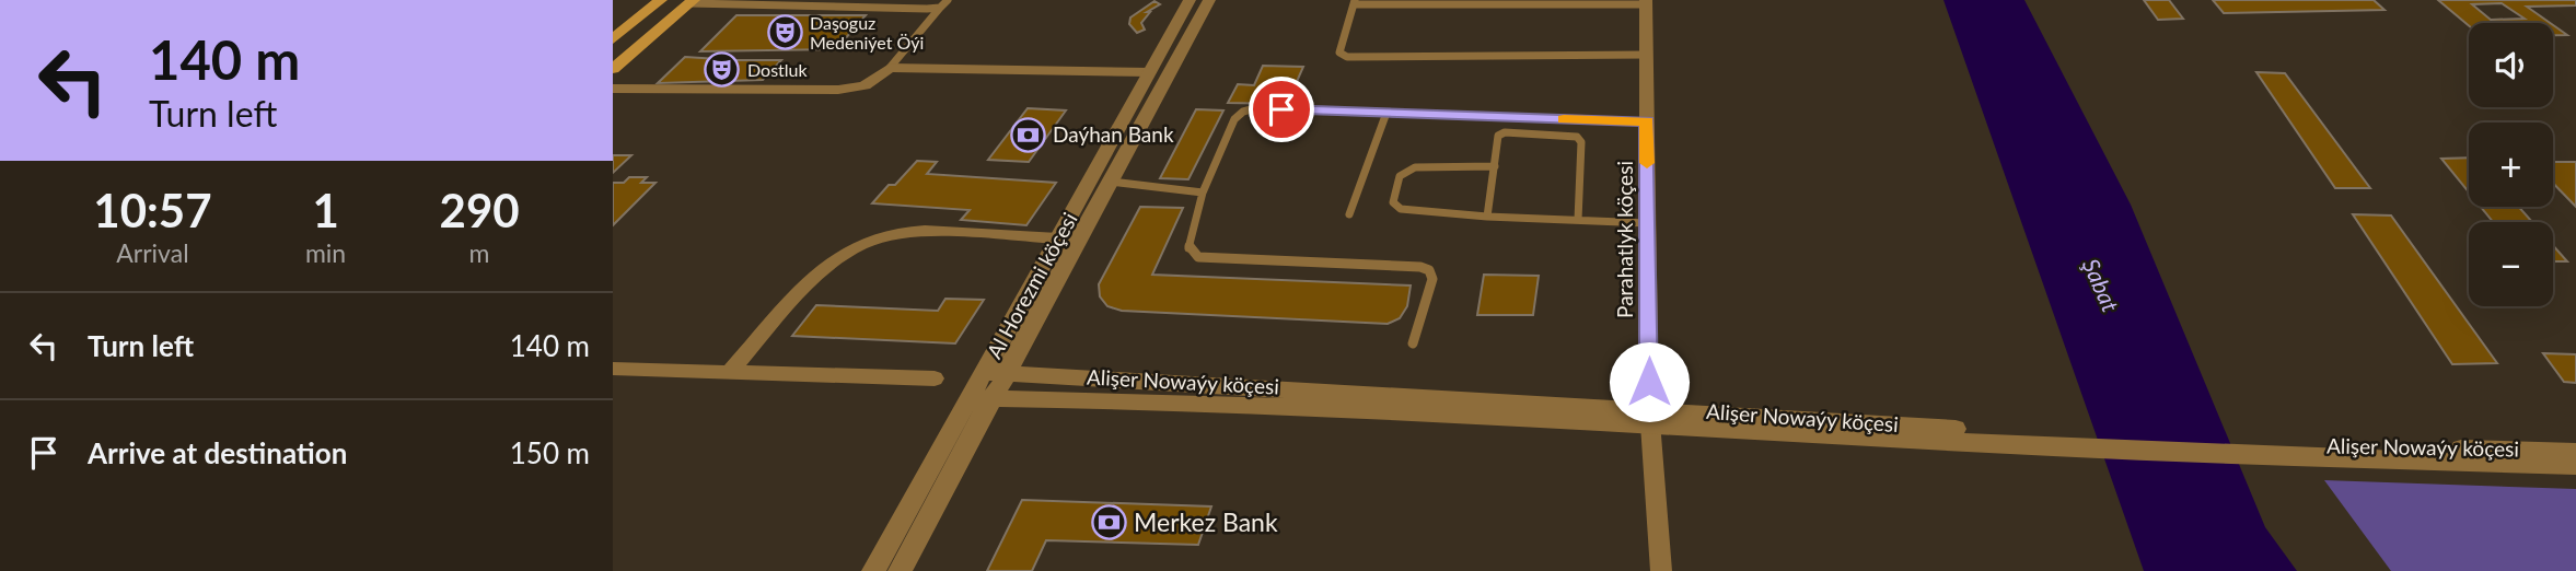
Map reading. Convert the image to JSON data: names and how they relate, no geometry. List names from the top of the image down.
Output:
{
  "streets": {
    "street": ["Parahatlyk köçesi", "Al Horezmi köçesi", "Alişer Nowaýy köçesi"]
  },
  "crossings": [
    ["Parahatlyk köçesi", "Alişer Nowaýy köçesi"],
    ["Al Horezmi köçesi", "Alişer Nowaýy köçesi"]
  ],
  "water": ["Şabat"],
  "places": {
    "theatre": ["Daşoguz Medeniýet Öýi", "Dostluk"],
    "bank": ["Daýhan Bank", "Merkez Bank"]
  },
  "page": {
    "turn": ["140 m", "Turn left"],
    "map_buttons": ["+", "−"],
    "eta": [
      "10:57",
      "Arrival",
      "1",
      "min",
      "290",
      "m"
    ],
    "list": [
      {
        "name": "Turn left",
        "value": "140 m"
      },
      {
        "name": "Arrive at destination",
        "value": "150 m"
      }
    ]
  }
}
